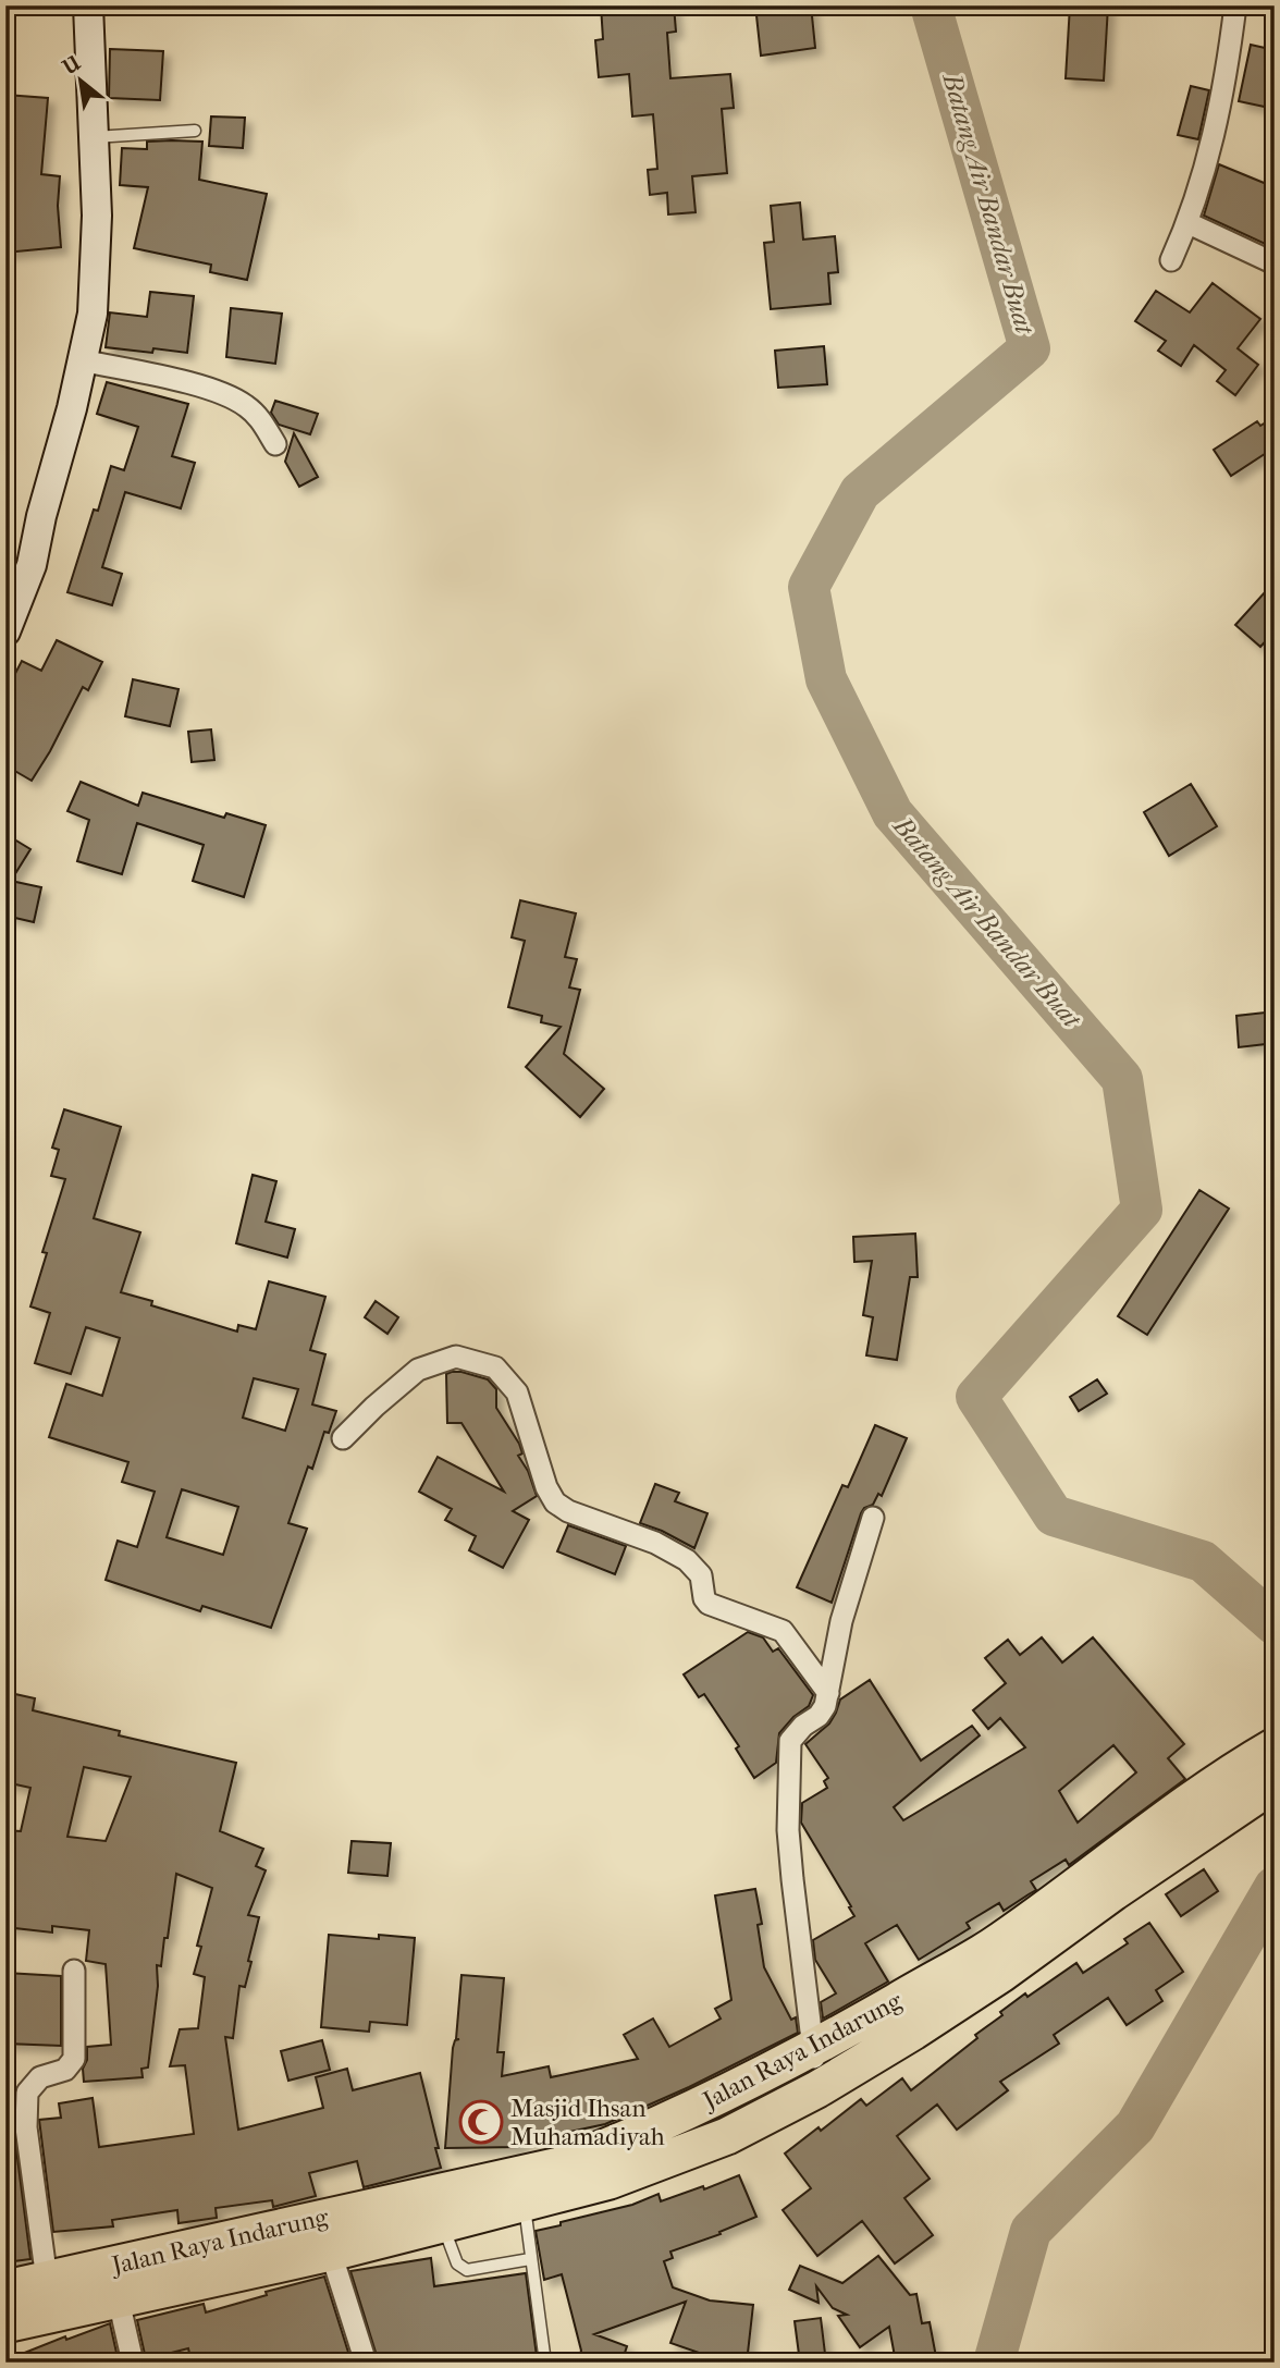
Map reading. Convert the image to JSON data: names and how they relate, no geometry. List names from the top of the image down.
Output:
{
  "streets": {
    "highway": ["Jalan Raya Indarung"]
  },
  "water": ["Batang Air Bandar Buat"],
  "places": {
    "mosque": ["Masjid Ihsan Muhamadiyah"]
  },
  "north": "top left"
}
